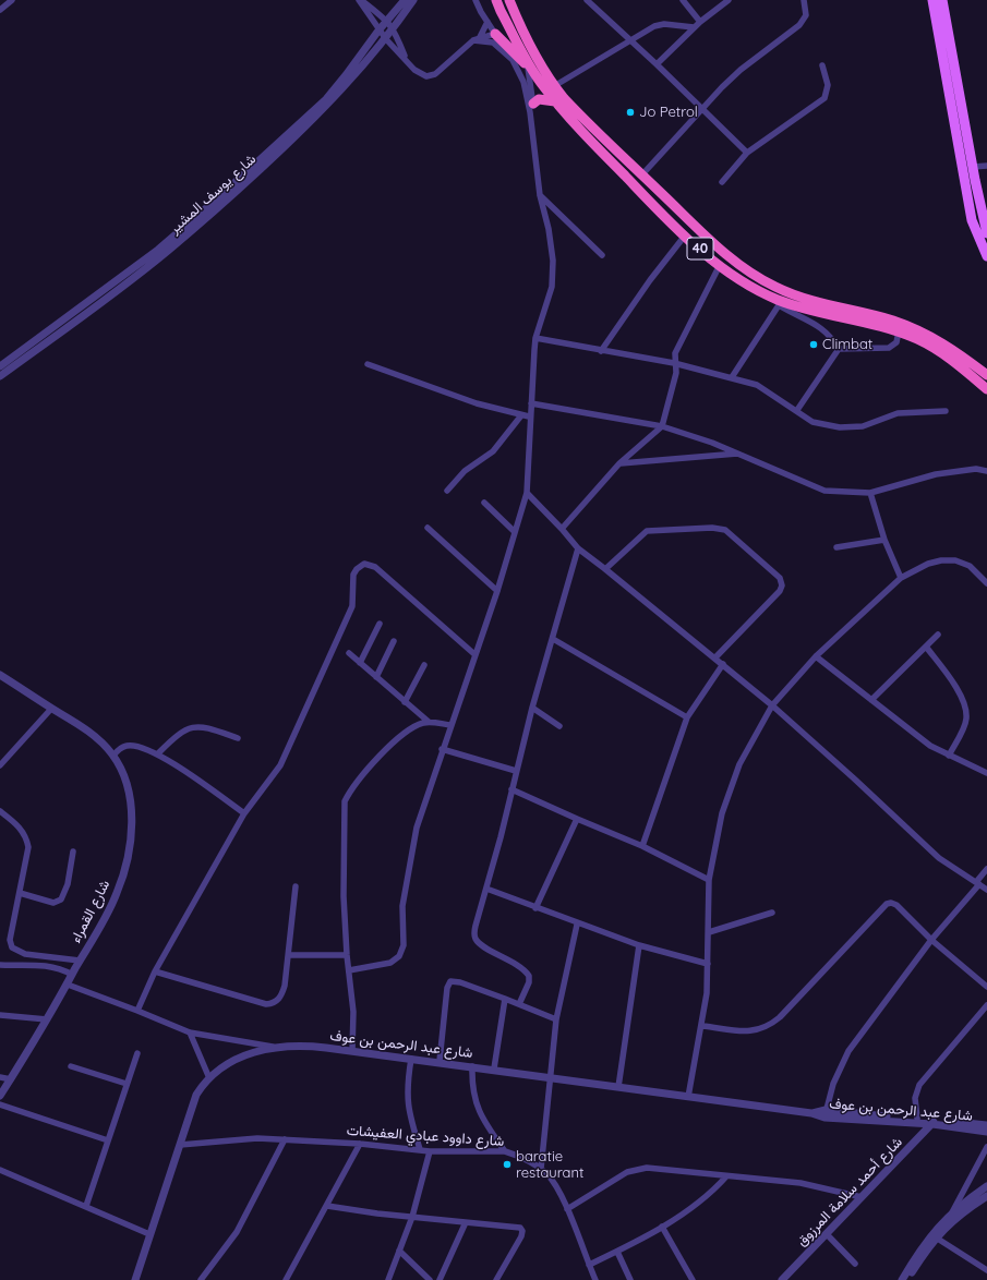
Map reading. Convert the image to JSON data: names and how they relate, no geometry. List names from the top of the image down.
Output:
{
  "streets": {
    "highway": ["40"],
    "street": [
      "شارع يوسف المشير",
      "شارع القمراء",
      "شارع عبد الرحمن بن عوف",
      "شارع داوود عبادي العفيشات",
      "شارع أحمد سلامة المرزوق"
    ]
  },
  "crossings": [
    ["شارع عبد الرحمن بن عوف", "شارع داوود عبادي العفيشات"],
    ["شارع عبد الرحمن بن عوف", "شارع أحمد سلامة المرزوق"]
  ],
  "places": ["Jo Petrol", "Climbat", "baratie restaurant"]
}
